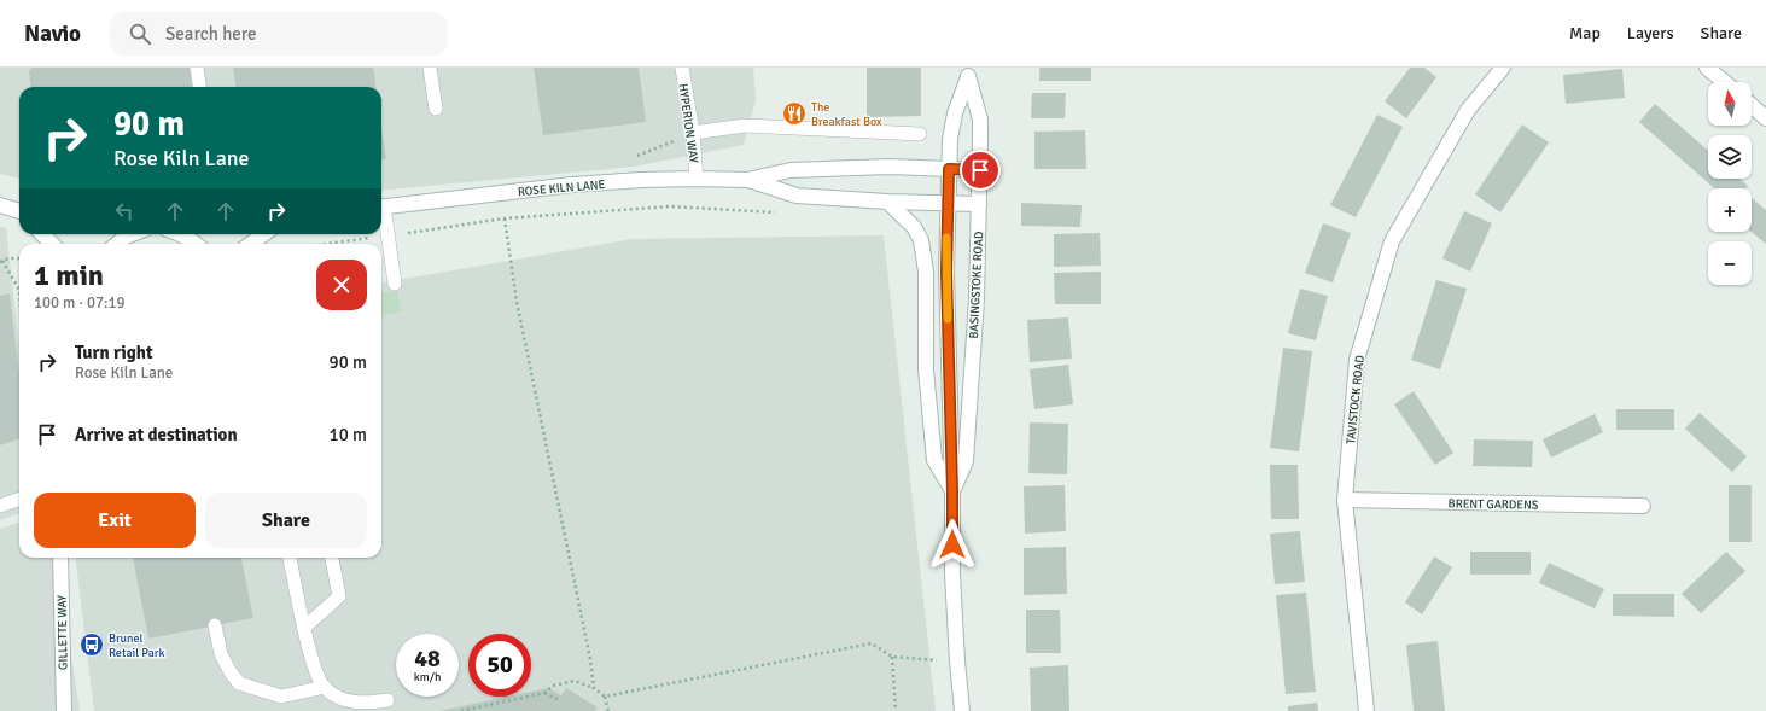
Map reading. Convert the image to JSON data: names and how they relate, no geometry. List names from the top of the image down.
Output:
{
  "streets": {
    "street": [
      "ROSE KILN LANE",
      "BASINGSTOKE ROAD",
      "TAVISTOCK ROAD",
      "BRENT GARDENS",
      "GILLETTE WAY"
    ],
    "lane": ["HYPERION WAY"]
  },
  "crossings": [
    ["HYPERION WAY", "ROSE KILN LANE"],
    ["ROSE KILN LANE", "BASINGSTOKE ROAD"],
    ["TAVISTOCK ROAD", "BRENT GARDENS"]
  ],
  "places": {
    "restaurant": ["The Breakfast Box"],
    "bus stop": ["Brunel Retail Park"]
  },
  "north": "top",
  "page": {
    "header": "Navio",
    "search": "Search here",
    "nav": ["Map", "Layers", "Share"],
    "map_buttons": ["+", "−"],
    "turn": ["90 m", "Rose Kiln Lane"],
    "heading": ["1 min", "100 m · 07:19"],
    "list": [
      {
        "name": "Turn right",
        "note": "Rose Kiln Lane",
        "value": "90 m"
      },
      {
        "name": "Arrive at destination",
        "value": "10 m"
      }
    ],
    "buttons": ["Exit", "Share"],
    "speed": "48 km/h",
    "limit": "50"
  }
}
